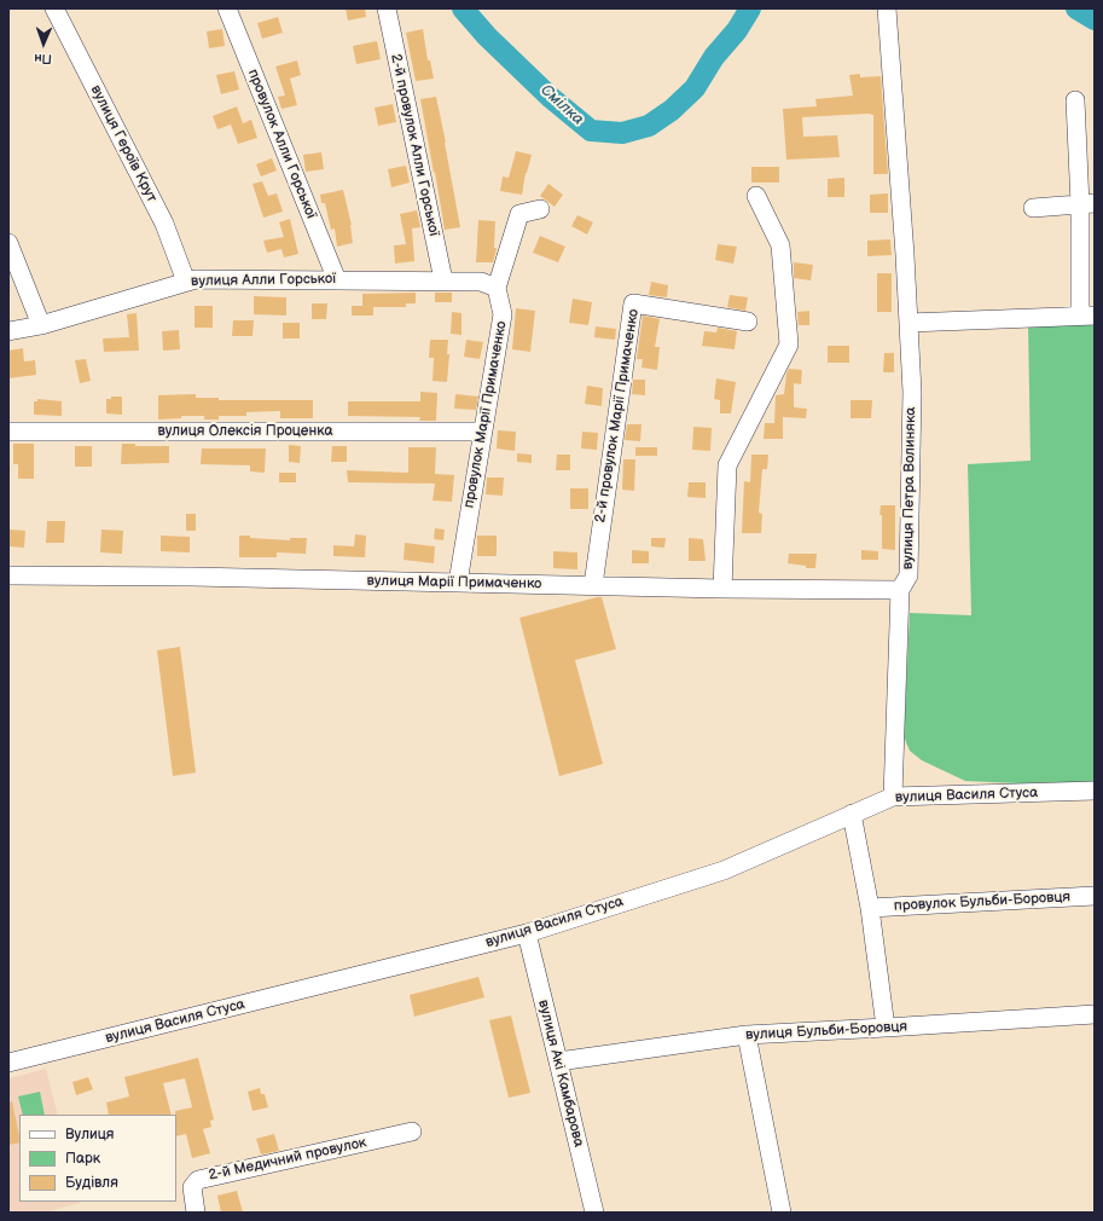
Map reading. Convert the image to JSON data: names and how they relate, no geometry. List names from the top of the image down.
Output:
{
  "streets": {
    "street": [
      "вулиця Героїв Крут",
      "провулок Алли Горської",
      "2-й провулок Алли Горської",
      "вулиця Алли Горської",
      "провулок Марії Примаченко",
      "2-й провулок Марії Примаченко",
      "вулиця Олексія Проценка",
      "вулиця Петра Волиняка",
      "вулиця Марії Примаченко",
      "вулиця Василя Стуса",
      "провулок Бульби-Боровця",
      "вулиця Бульби-Боровця",
      "вулиця Акі Камбарова",
      "2-й Медичний провулок"
    ]
  },
  "crossings": [
    ["вулиця Героїв Крут", "вулиця Алли Горської"],
    ["провулок Алли Горської", "вулиця Алли Горської"],
    ["2-й провулок Алли Горської", "вулиця Алли Горської"],
    ["вулиця Алли Горської", "провулок Марії Примаченко"],
    ["провулок Марії Примаченко", "вулиця Олексія Проценка"],
    ["провулок Марії Примаченко", "вулиця Марії Примаченко"],
    ["2-й провулок Марії Примаченко", "вулиця Марії Примаченко"],
    ["вулиця Петра Волиняка", "вулиця Марії Примаченко"],
    ["вулиця Петра Волиняка", "вулиця Василя Стуса"],
    ["вулиця Василя Стуса", "вулиця Акі Камбарова"],
    ["вулиця Бульби-Боровця", "вулиця Акі Камбарова"]
  ],
  "water": ["Смілка"],
  "legend": ["Вулиця", "Парк", "Будівля"],
  "north": "bottom"
}
